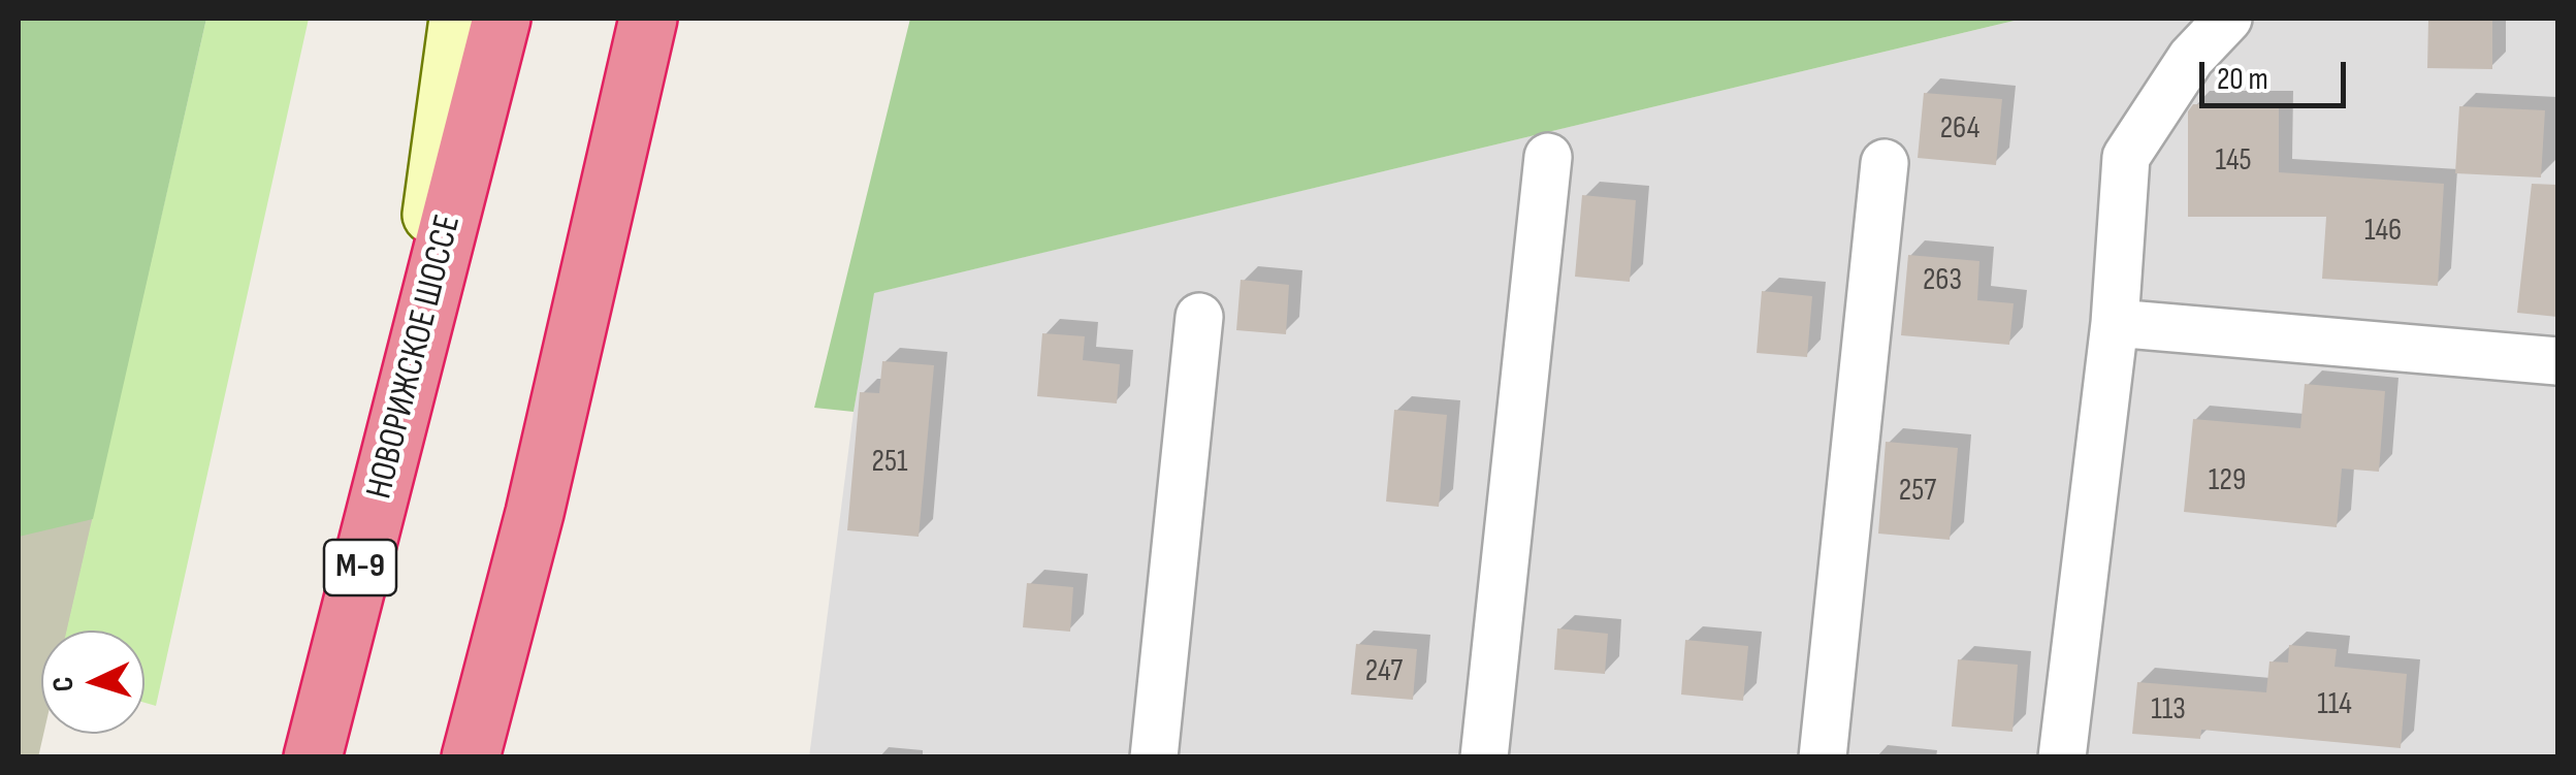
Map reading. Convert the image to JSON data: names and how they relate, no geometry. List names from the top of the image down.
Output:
{
  "streets": {
    "highway": ["НОВОРИЖСКОЕ ШОССЕ", "М-9"]
  },
  "crossings": [
    ["НОВОРИЖСКОЕ ШОССЕ", "М-9"]
  ],
  "house_numbers": [
    "264",
    "145",
    "146",
    "263",
    "251",
    "129",
    "257",
    "247",
    "114",
    "113"
  ],
  "scale_bar": "20 m",
  "north": "left"
}
